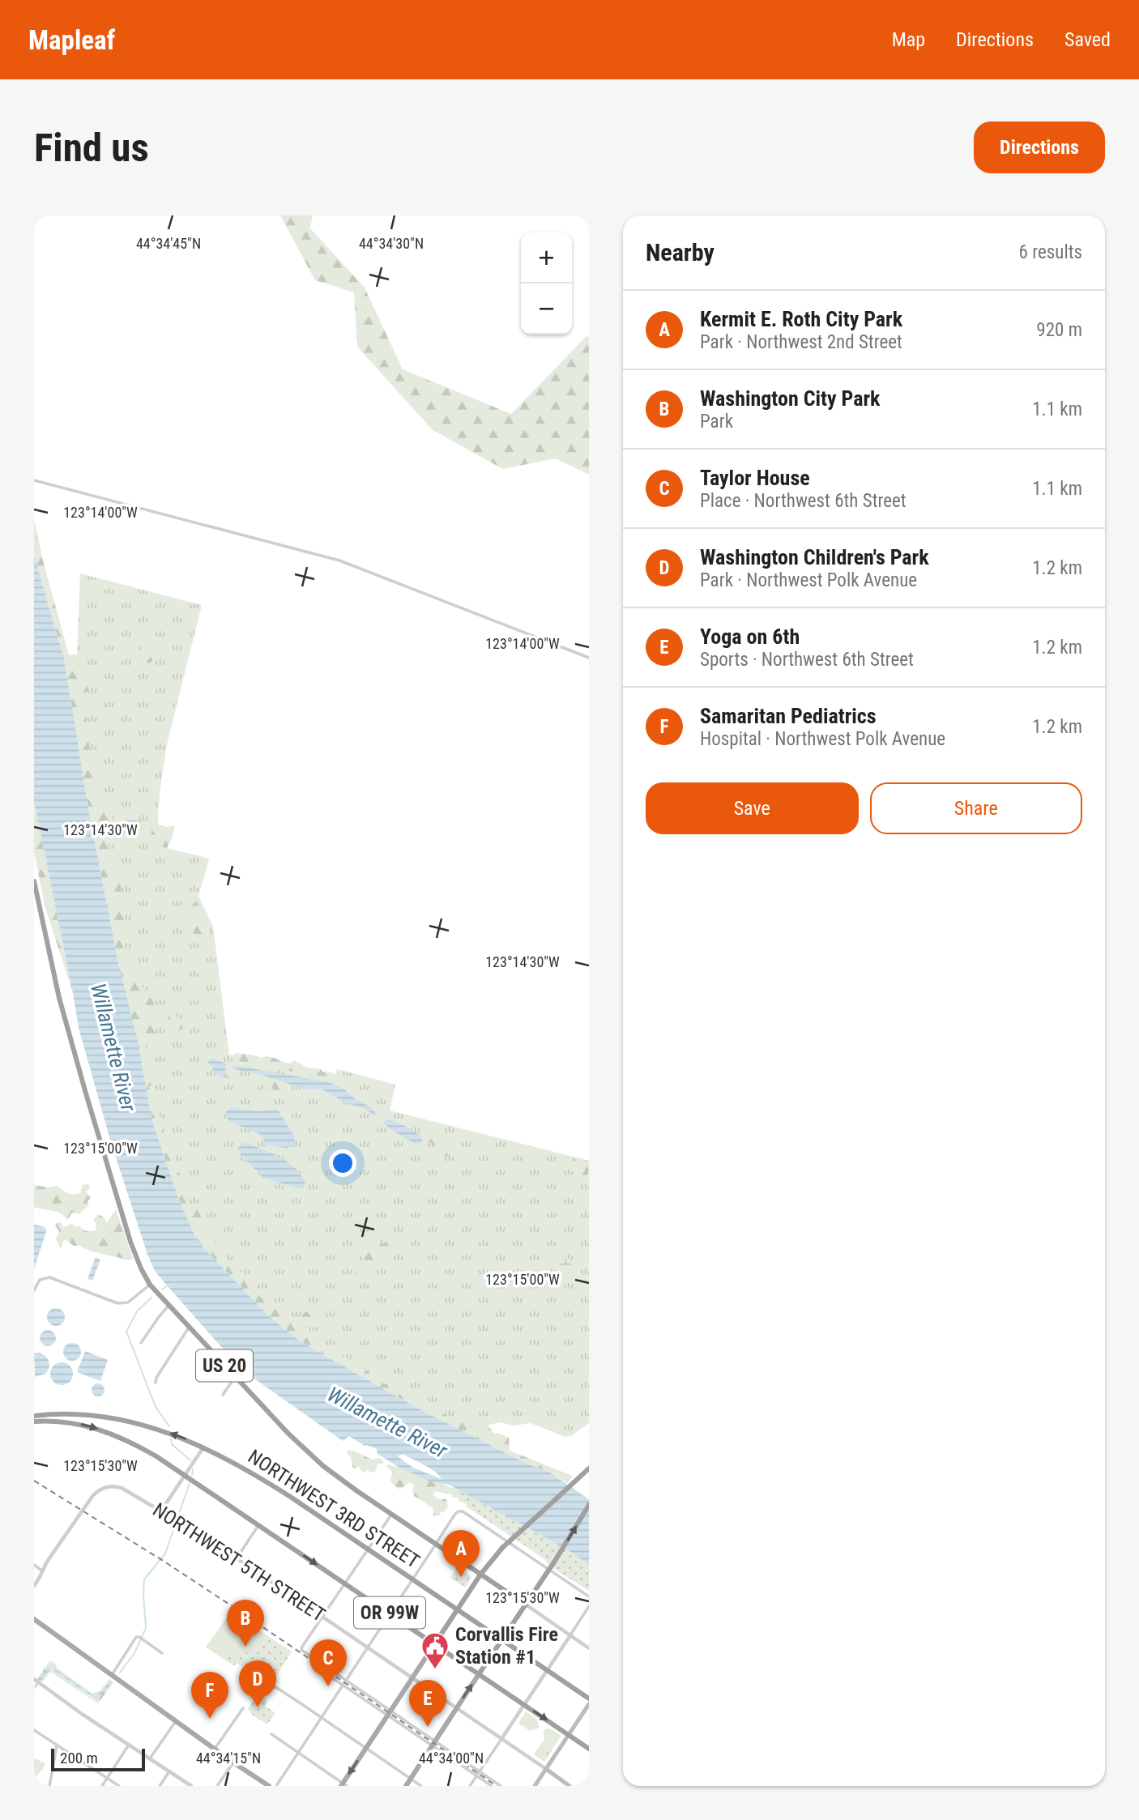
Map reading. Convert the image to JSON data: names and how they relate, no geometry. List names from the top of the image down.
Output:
{
  "streets": {
    "highway": ["US 20", "NORTHWEST 3RD STREET", "OR 99W"],
    "street": ["NORTHWEST 5TH STREET"]
  },
  "water": ["Willamette River"],
  "places": {
    "public building": ["Corvallis Fire Station #1"]
  },
  "scale_bar": "200 m",
  "page": {
    "header": "Mapleaf",
    "nav": ["Map", "Directions", "Saved"],
    "buttons": [
      "Directions",
      ["Save", "Share"]
    ],
    "title": "Find us",
    "heading": ["Nearby", "6 results"],
    "map_buttons": ["+", "−"],
    "list": [
      {
        "mark": "A",
        "name": "Kermit E. Roth City Park",
        "note": "Park · Northwest 2nd Street",
        "value": "920 m"
      },
      {
        "mark": "B",
        "name": "Washington City Park",
        "note": "Park",
        "value": "1.1 km"
      },
      {
        "mark": "C",
        "name": "Taylor House",
        "note": "Place · Northwest 6th Street",
        "value": "1.1 km"
      },
      {
        "mark": "D",
        "name": "Washington Children's Park",
        "note": "Park · Northwest Polk Avenue",
        "value": "1.2 km"
      },
      {
        "mark": "E",
        "name": "Yoga on 6th",
        "note": "Sports · Northwest 6th Street",
        "value": "1.2 km"
      },
      {
        "mark": "F",
        "name": "Samaritan Pediatrics",
        "note": "Hospital · Northwest Polk Avenue",
        "value": "1.2 km"
      }
    ],
    "pins": [
      "A",
      "B",
      "C",
      "D",
      "F",
      "E"
    ],
    "scale": "200 m"
  },
  "coordinates": [
    "44°34'45\"N",
    "44°34'30\"N",
    "123°14'00\"W",
    "123°14'30\"W",
    "123°15'00\"W",
    "123°15'30\"W",
    "44°34'15\"N",
    "44°34'00\"N"
  ]
}
